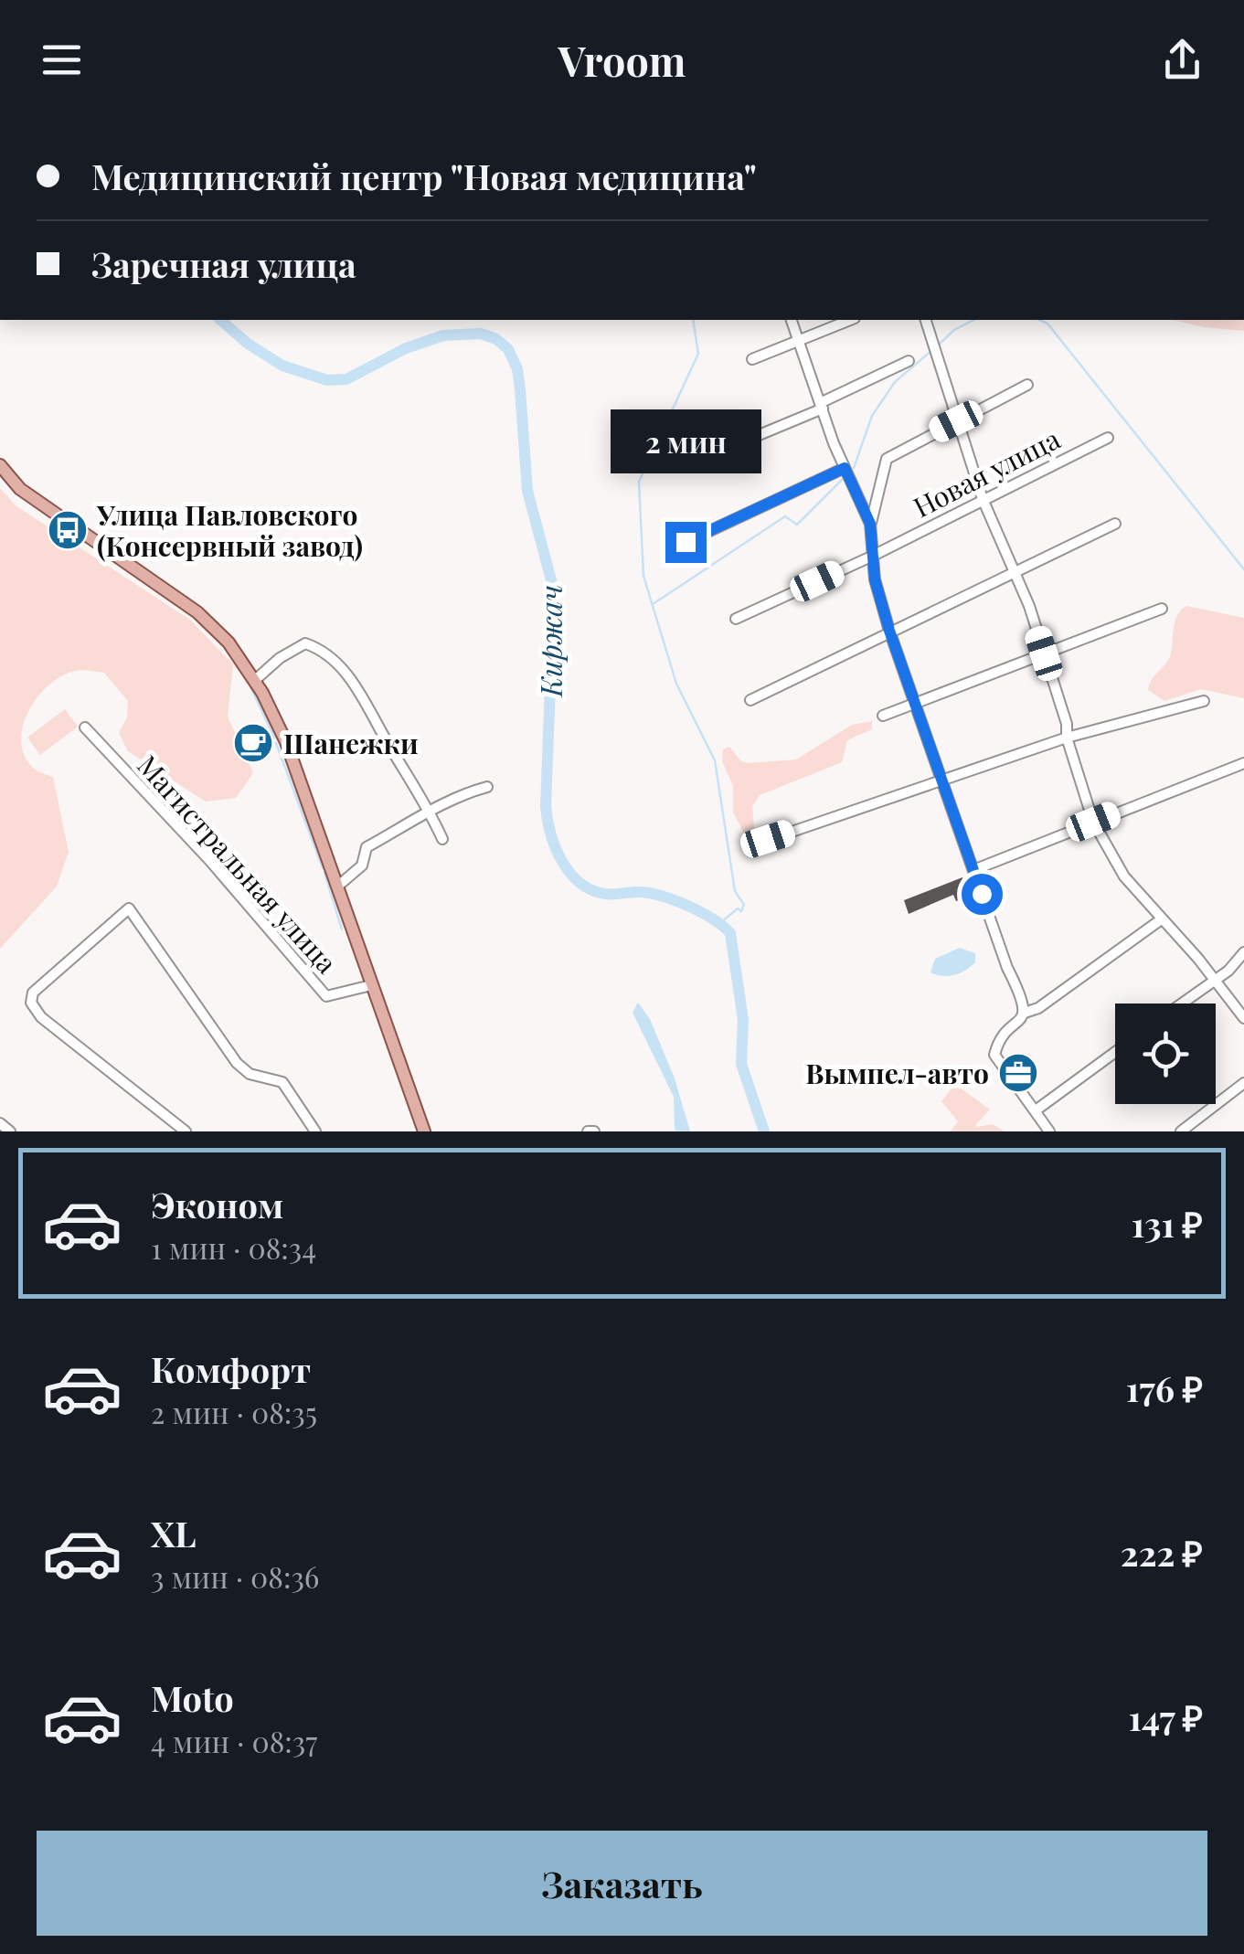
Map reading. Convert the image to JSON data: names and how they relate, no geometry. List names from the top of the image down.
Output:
{
  "streets": {
    "main road": ["Магистральная улица"],
    "street": ["Новая улица"]
  },
  "water": ["Киржач"],
  "places": {
    "bus stop": ["Улица Павловского (Консервный завод)"],
    "cafe": ["Шанежки"],
    "office": ["Вымпел-авто"]
  },
  "page": {
    "header": "Vroom",
    "banner": ["Медицинский центр \"Новая медицина\"", "Заречная улица"],
    "bubble": "2 мин",
    "list": [
      {
        "name": "Эконом",
        "note": "1 мин · 08:34",
        "value": "131 ₽"
      },
      {
        "name": "Комфорт",
        "note": "2 мин · 08:35",
        "value": "176 ₽"
      },
      {
        "name": "XL",
        "note": "3 мин · 08:36",
        "value": "222 ₽"
      },
      {
        "name": "Moto",
        "note": "4 мин · 08:37",
        "value": "147 ₽"
      }
    ],
    "buttons": "Заказать"
  }
}
